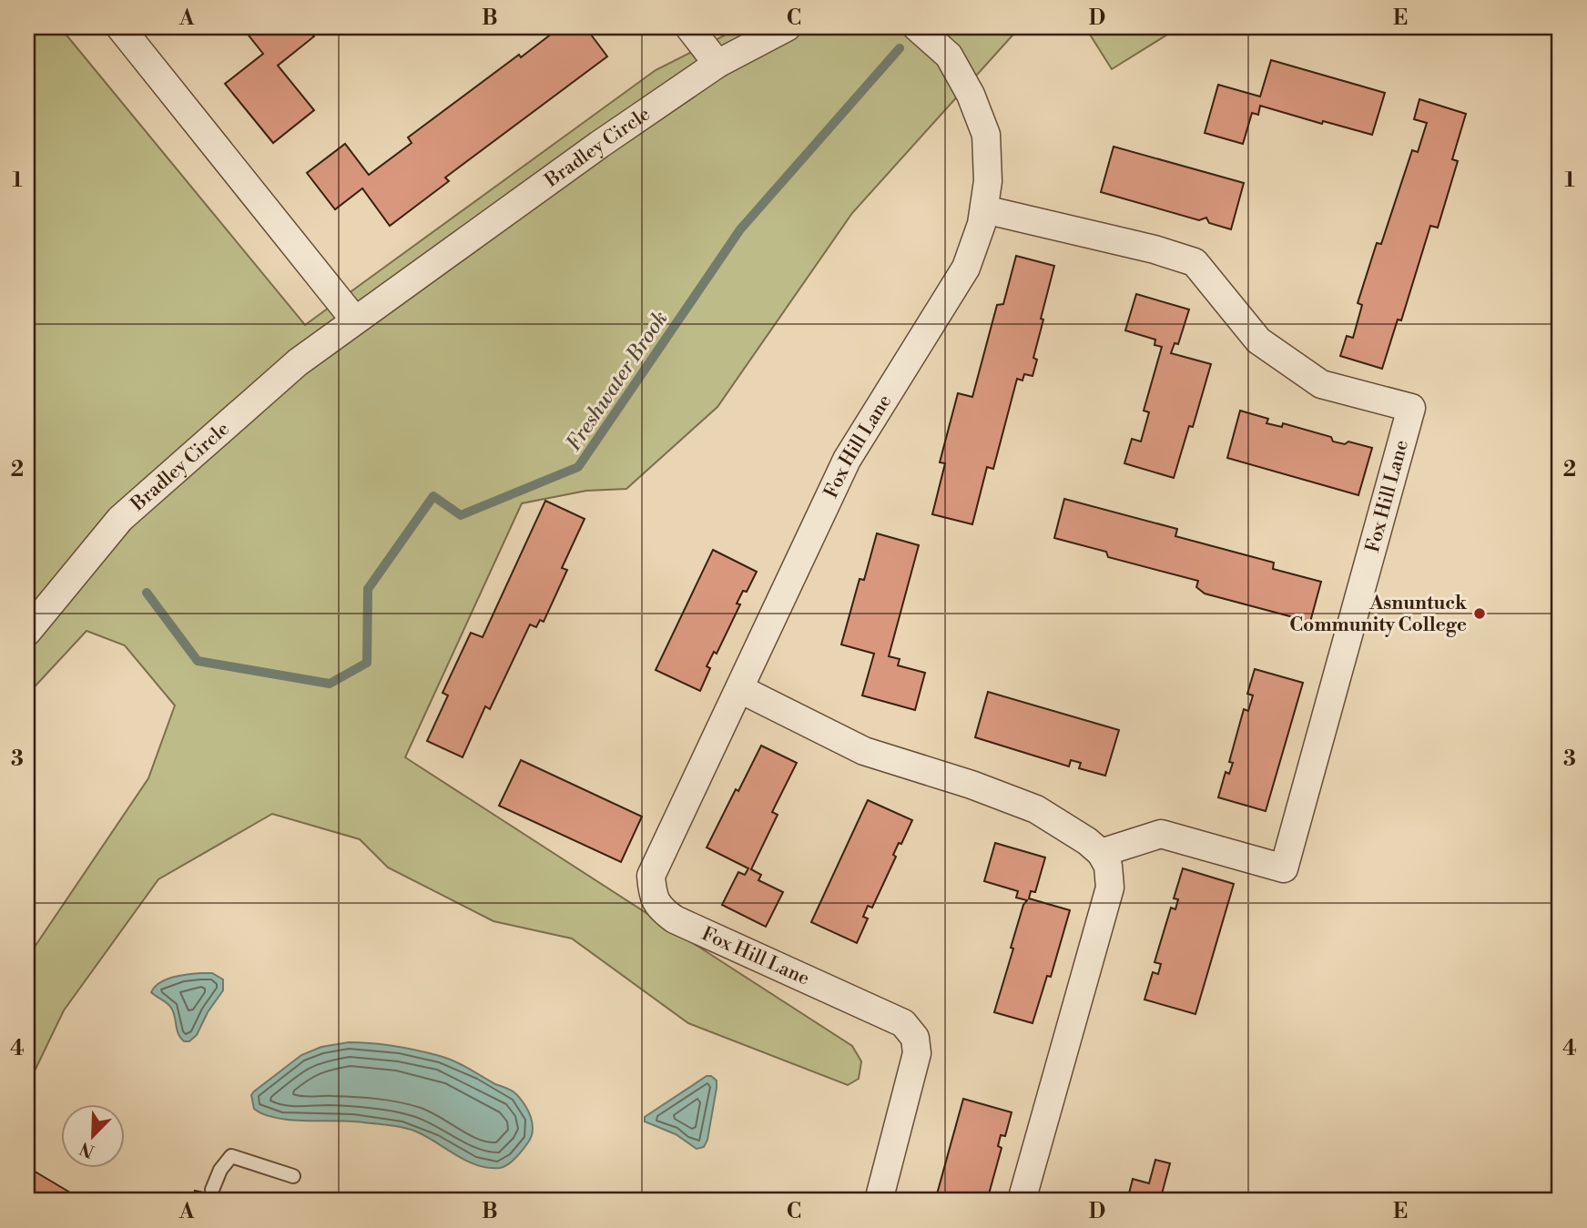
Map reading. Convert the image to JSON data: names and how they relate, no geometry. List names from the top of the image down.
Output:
{
  "streets": {
    "street": ["Bradley Circle", "Fox Hill Lane"]
  },
  "water": ["Freshwater Brook"],
  "places": ["Asnuntuck Community College"],
  "north": "bottom left",
  "grid": {
    "columns": [
      "A",
      "B",
      "C",
      "D",
      "E"
    ],
    "rows": [
      "1",
      "2",
      "3",
      "4"
    ]
  }
}
